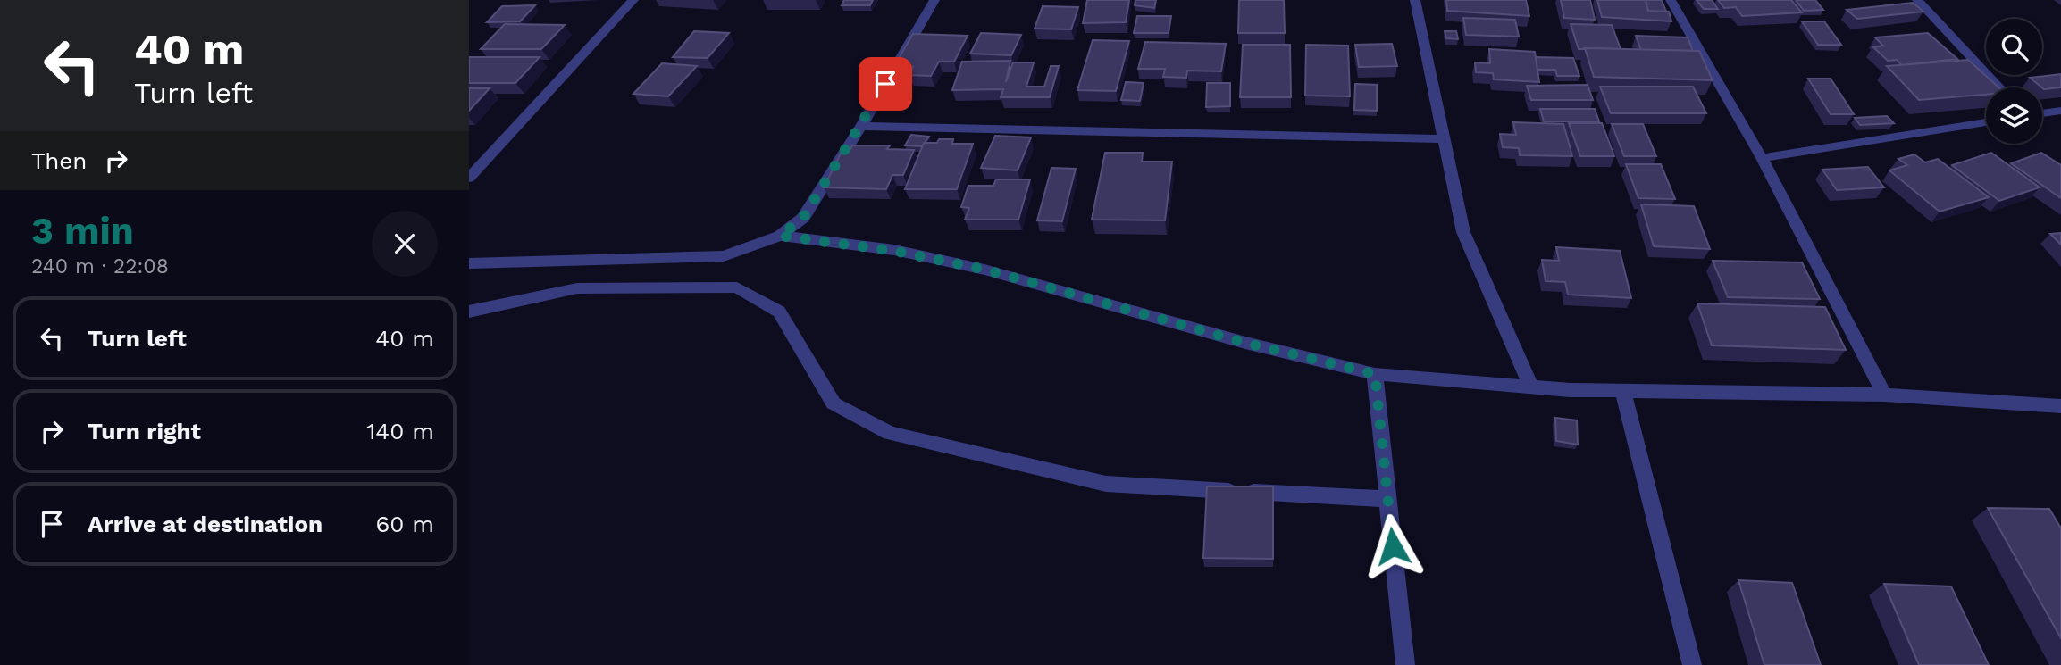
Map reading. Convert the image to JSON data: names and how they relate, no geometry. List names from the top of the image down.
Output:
{
  "page": {
    "turn": ["40 m", "Turn left"],
    "then": "Then",
    "heading": ["3 min", "240 m · 22:08"],
    "list": [
      {
        "name": "Turn left",
        "value": "40 m"
      },
      {
        "name": "Turn right",
        "value": "140 m"
      },
      {
        "name": "Arrive at destination",
        "value": "60 m"
      }
    ]
  }
}
